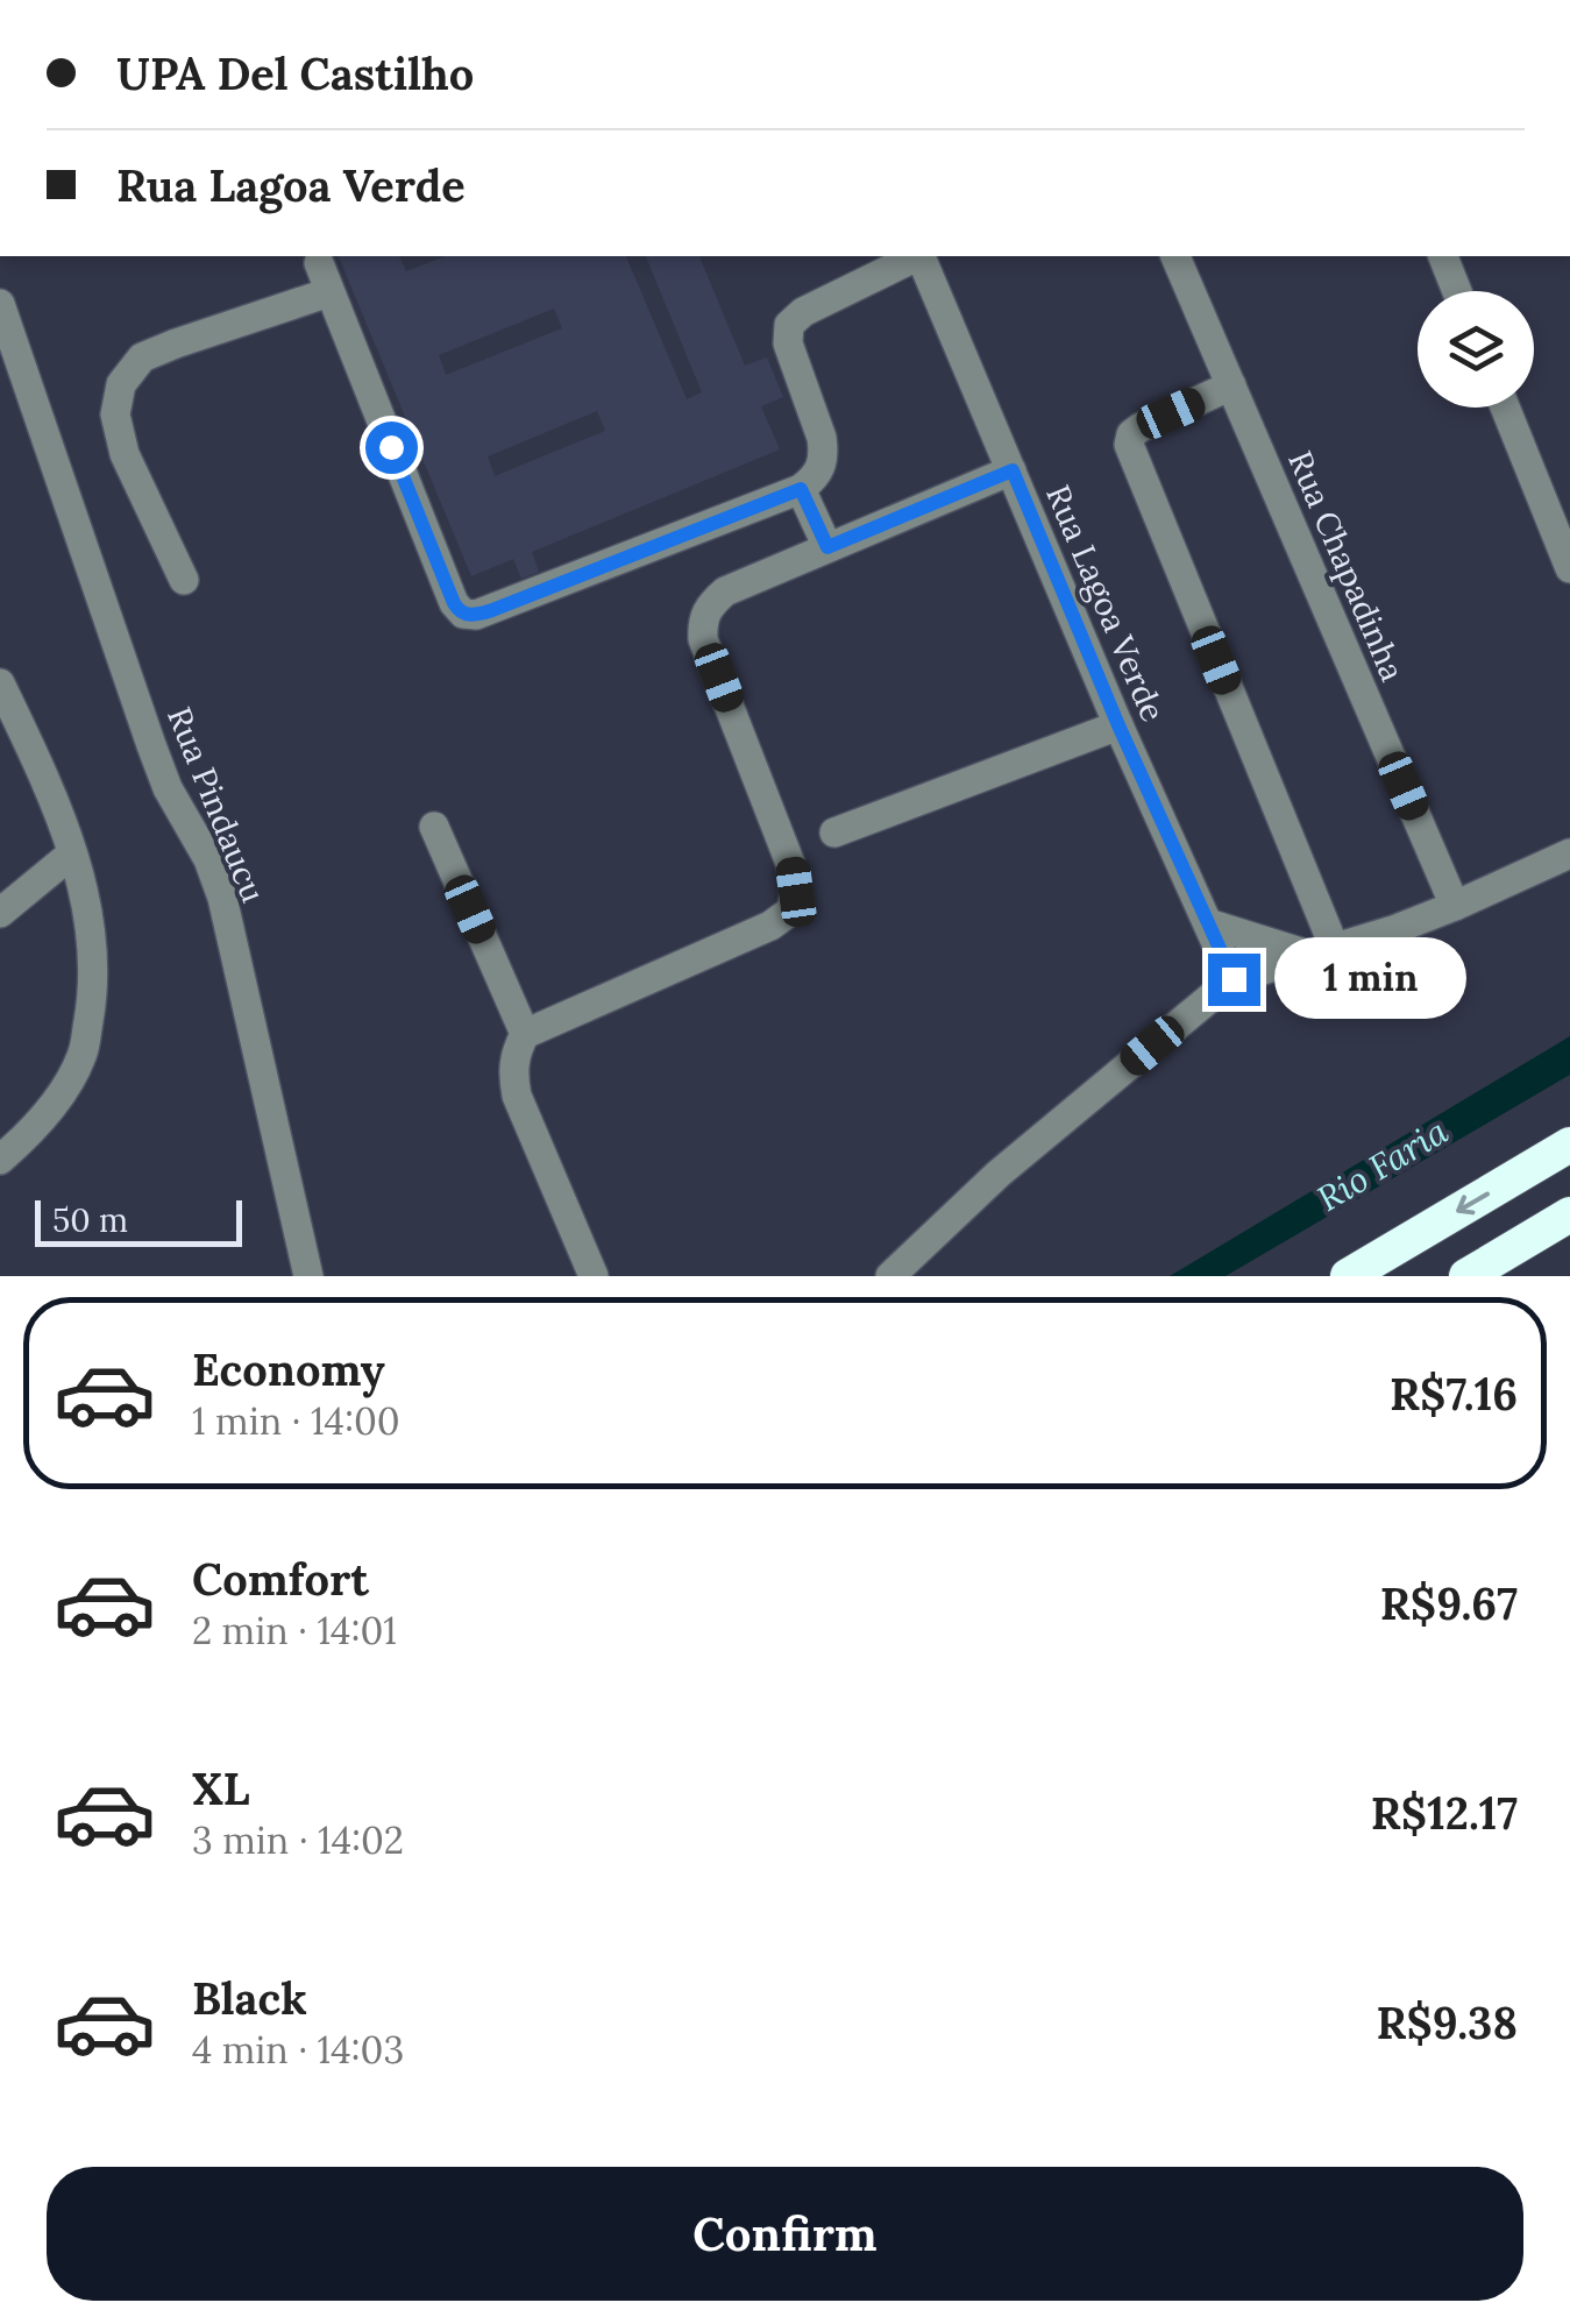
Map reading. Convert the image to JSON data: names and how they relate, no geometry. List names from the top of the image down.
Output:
{
  "streets": {
    "street": ["Rua Chapadinha", "Rua Lagoa Verde", "Rua Pindaucu"]
  },
  "water": ["Rio Faria"],
  "scale_bar": "50 m",
  "page": {
    "banner": ["UPA Del Castilho", "Rua Lagoa Verde"],
    "bubble": "1 min",
    "scale": "50 m",
    "list": [
      {
        "name": "Economy",
        "note": "1 min · 14:00",
        "value": "R$7.16"
      },
      {
        "name": "Comfort",
        "note": "2 min · 14:01",
        "value": "R$9.67"
      },
      {
        "name": "XL",
        "note": "3 min · 14:02",
        "value": "R$12.17"
      },
      {
        "name": "Black",
        "note": "4 min · 14:03",
        "value": "R$9.38"
      }
    ],
    "buttons": "Confirm"
  }
}
